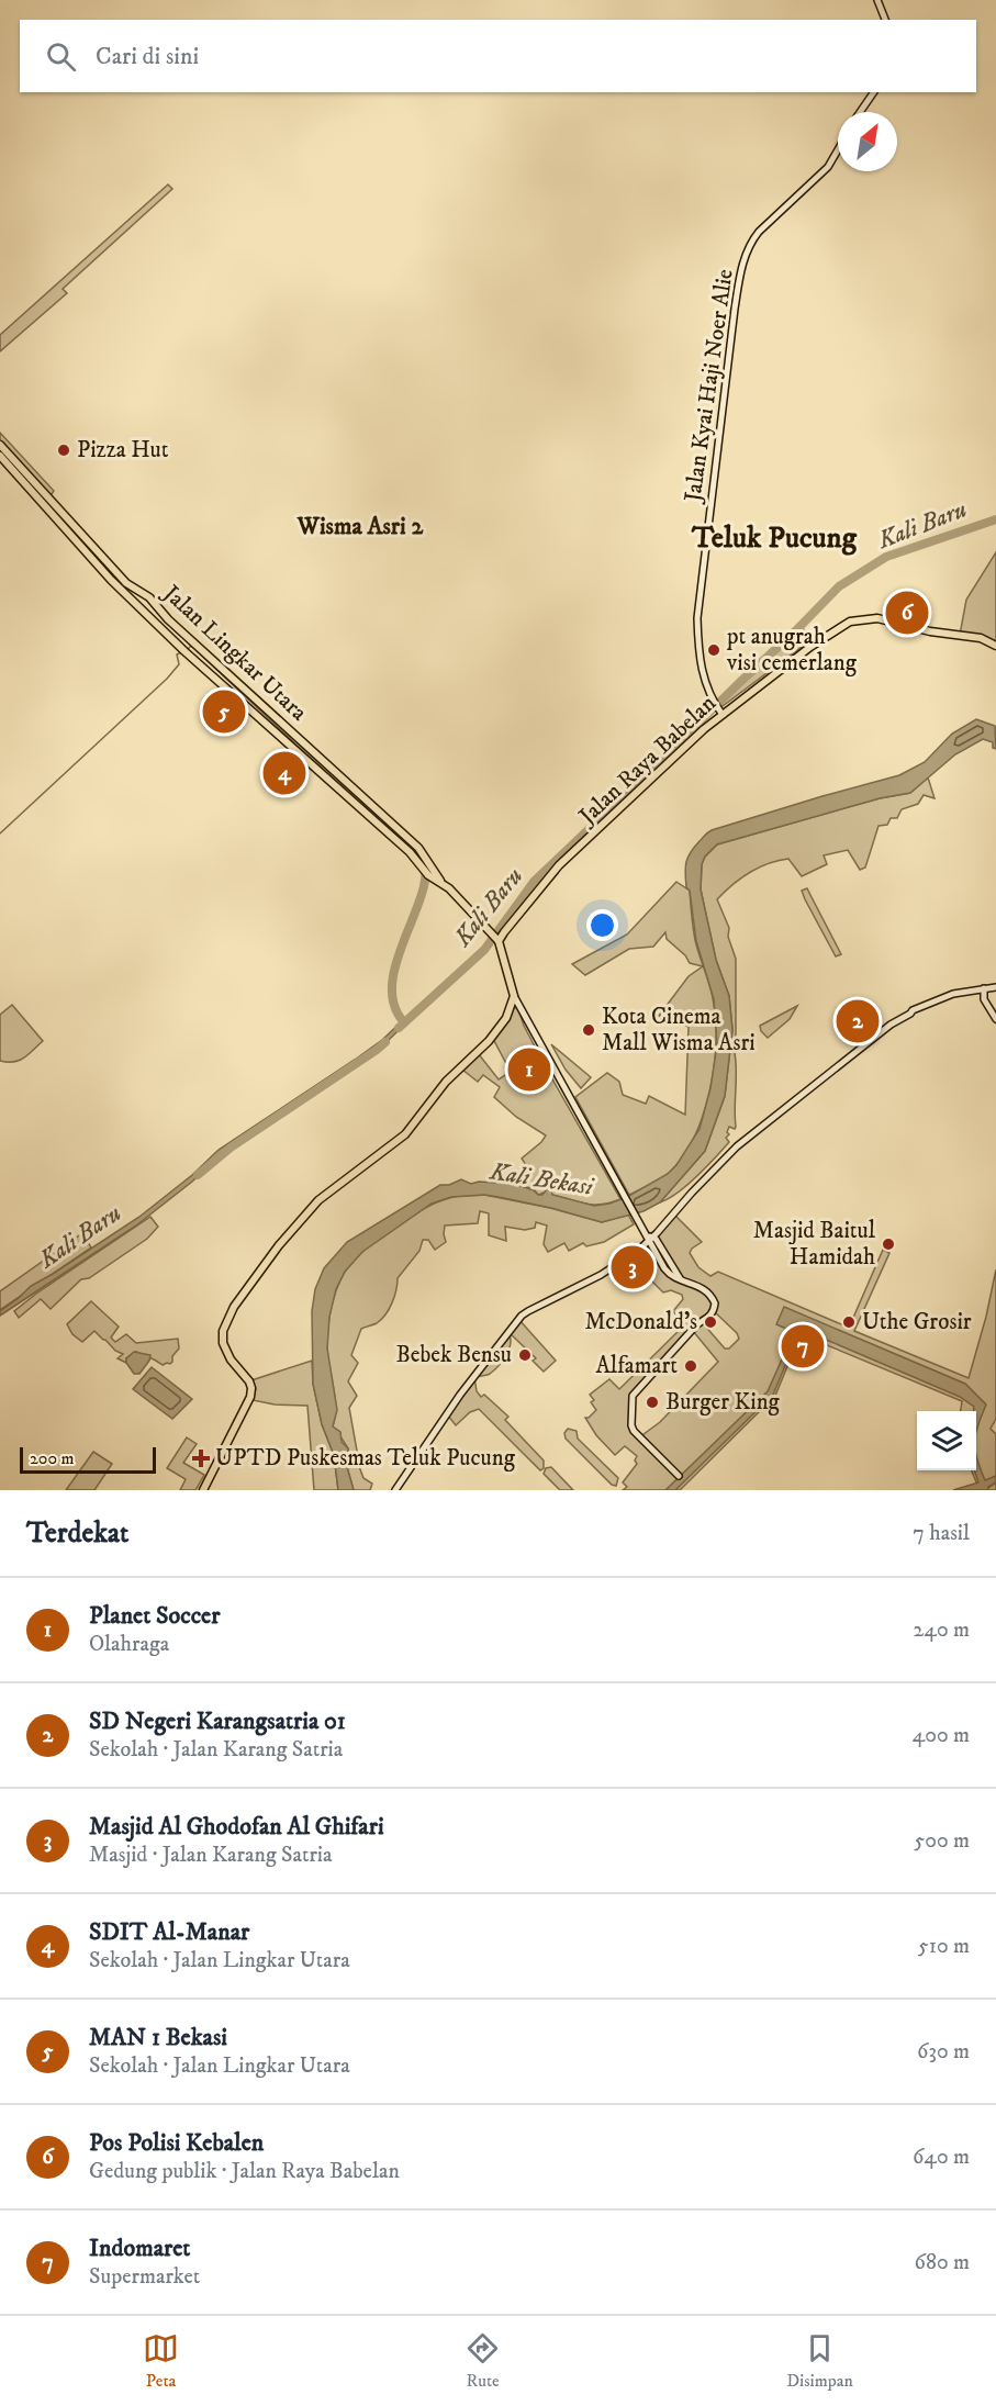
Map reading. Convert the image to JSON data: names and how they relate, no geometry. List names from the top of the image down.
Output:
{
  "streets": {
    "main road": ["Jalan Lingkar Utara", "Jalan Raya Babelan"],
    "street": ["Jalan Kyai Haji Noer Alie"]
  },
  "crossings": [
    ["Jalan Kyai Haji Noer Alie", "Jalan Raya Babelan"],
    ["Jalan Lingkar Utara", "Jalan Raya Babelan"]
  ],
  "districts": ["Wisma Asri 2", "Teluk Pucung"],
  "water": ["Kali Baru", "Kali Bekasi"],
  "places": {
    "other": [
      "Pizza Hut",
      "pt anugrah visi cemerlang",
      "Kota Cinema Mall Wisma Asri",
      "Masjid Baitul Hamidah",
      "McDonald's",
      "Uthe Grosir",
      "Bebek Bensu",
      "Alfamart",
      "Burger King"
    ],
    "health": ["UPTD Puskesmas Teluk Pucung"]
  },
  "scale_bar": "200 m",
  "north": "top right",
  "page": {
    "search": "Cari di sini",
    "pins": [
      "6",
      "5",
      "4",
      "2",
      "1",
      "3",
      "7"
    ],
    "scale": "200 m",
    "heading": ["Terdekat", "7 hasil"],
    "list": [
      {
        "mark": "1",
        "name": "Planet Soccer",
        "note": "Olahraga",
        "value": "240 m"
      },
      {
        "mark": "2",
        "name": "SD Negeri Karangsatria 01",
        "note": "Sekolah · Jalan Karang Satria",
        "value": "400 m"
      },
      {
        "mark": "3",
        "name": "Masjid Al Ghodofan Al Ghifari",
        "note": "Masjid · Jalan Karang Satria",
        "value": "500 m"
      },
      {
        "mark": "4",
        "name": "SDIT Al-Manar",
        "note": "Sekolah · Jalan Lingkar Utara",
        "value": "510 m"
      },
      {
        "mark": "5",
        "name": "MAN 1 Bekasi",
        "note": "Sekolah · Jalan Lingkar Utara",
        "value": "630 m"
      },
      {
        "mark": "6",
        "name": "Pos Polisi Kebalen",
        "note": "Gedung publik · Jalan Raya Babelan",
        "value": "640 m"
      },
      {
        "mark": "7",
        "name": "Indomaret",
        "note": "Supermarket",
        "value": "680 m"
      }
    ],
    "nav": ["Peta", "Rute", "Disimpan"]
  }
}
